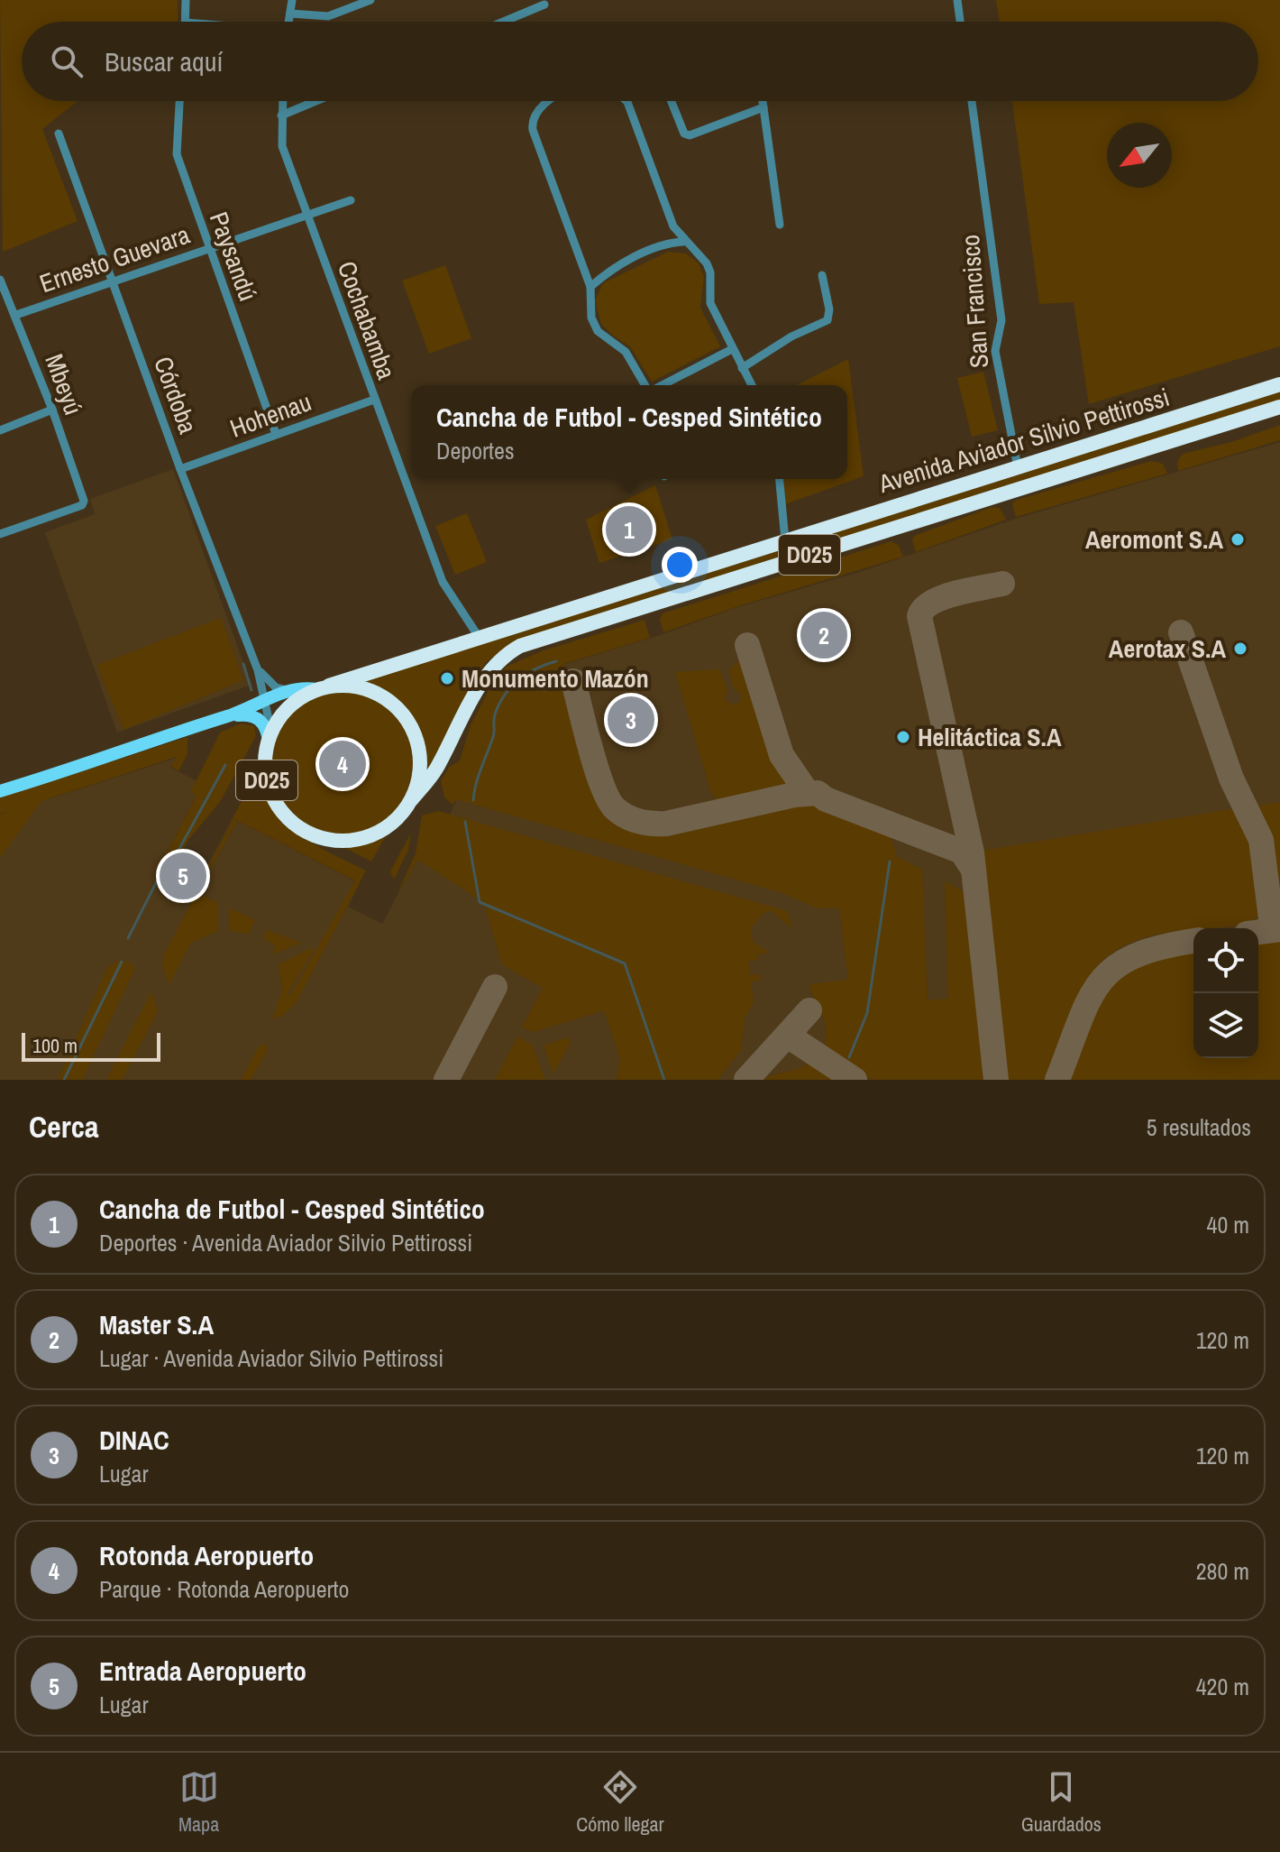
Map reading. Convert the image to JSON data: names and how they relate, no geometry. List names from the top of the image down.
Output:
{
  "streets": {
    "highway": ["Avenida Aviador Silvio Pettirossi", "D025"],
    "street": [
      "Paysandú",
      "Ernesto Guevara",
      "San Francisco",
      "Cochabamba",
      "Mbeyú",
      "Córdoba",
      "Hohenau"
    ]
  },
  "crossings": [
    ["Paysandú", "Ernesto Guevara"],
    ["Paysandú", "Hohenau"],
    ["Ernesto Guevara", "Cochabamba"],
    ["Ernesto Guevara", "Mbeyú"],
    ["Ernesto Guevara", "Córdoba"],
    ["San Francisco", "Avenida Aviador Silvio Pettirossi"],
    ["Cochabamba", "Hohenau"],
    ["Cochabamba", "Avenida Aviador Silvio Pettirossi"],
    ["Córdoba", "Hohenau"],
    ["Córdoba", "Avenida Aviador Silvio Pettirossi"],
    ["Córdoba", "D025"],
    ["Avenida Aviador Silvio Pettirossi", "D025"]
  ],
  "places": [
    "Aeromont S.A",
    "Aerotax S.A",
    "Monumento Mazón",
    "Helitáctica S.A"
  ],
  "scale_bar": "100 m",
  "north": "bottom left",
  "page": {
    "search": "Buscar aquí",
    "popup": ["Cancha de Futbol - Cesped Sintético", "Deportes"],
    "pins": [
      "1",
      "2",
      "3",
      "4",
      "5"
    ],
    "scale": "100 m",
    "heading": ["Cerca", "5 resultados"],
    "list": [
      {
        "mark": "1",
        "name": "Cancha de Futbol - Cesped Sintético",
        "note": "Deportes · Avenida Aviador Silvio Pettirossi",
        "value": "40 m"
      },
      {
        "mark": "2",
        "name": "Master S.A",
        "note": "Lugar · Avenida Aviador Silvio Pettirossi",
        "value": "120 m"
      },
      {
        "mark": "3",
        "name": "DINAC",
        "note": "Lugar",
        "value": "120 m"
      },
      {
        "mark": "4",
        "name": "Rotonda Aeropuerto",
        "note": "Parque · Rotonda Aeropuerto",
        "value": "280 m"
      },
      {
        "mark": "5",
        "name": "Entrada Aeropuerto",
        "note": "Lugar",
        "value": "420 m"
      }
    ],
    "nav": ["Mapa", "Cómo llegar", "Guardados"]
  }
}
